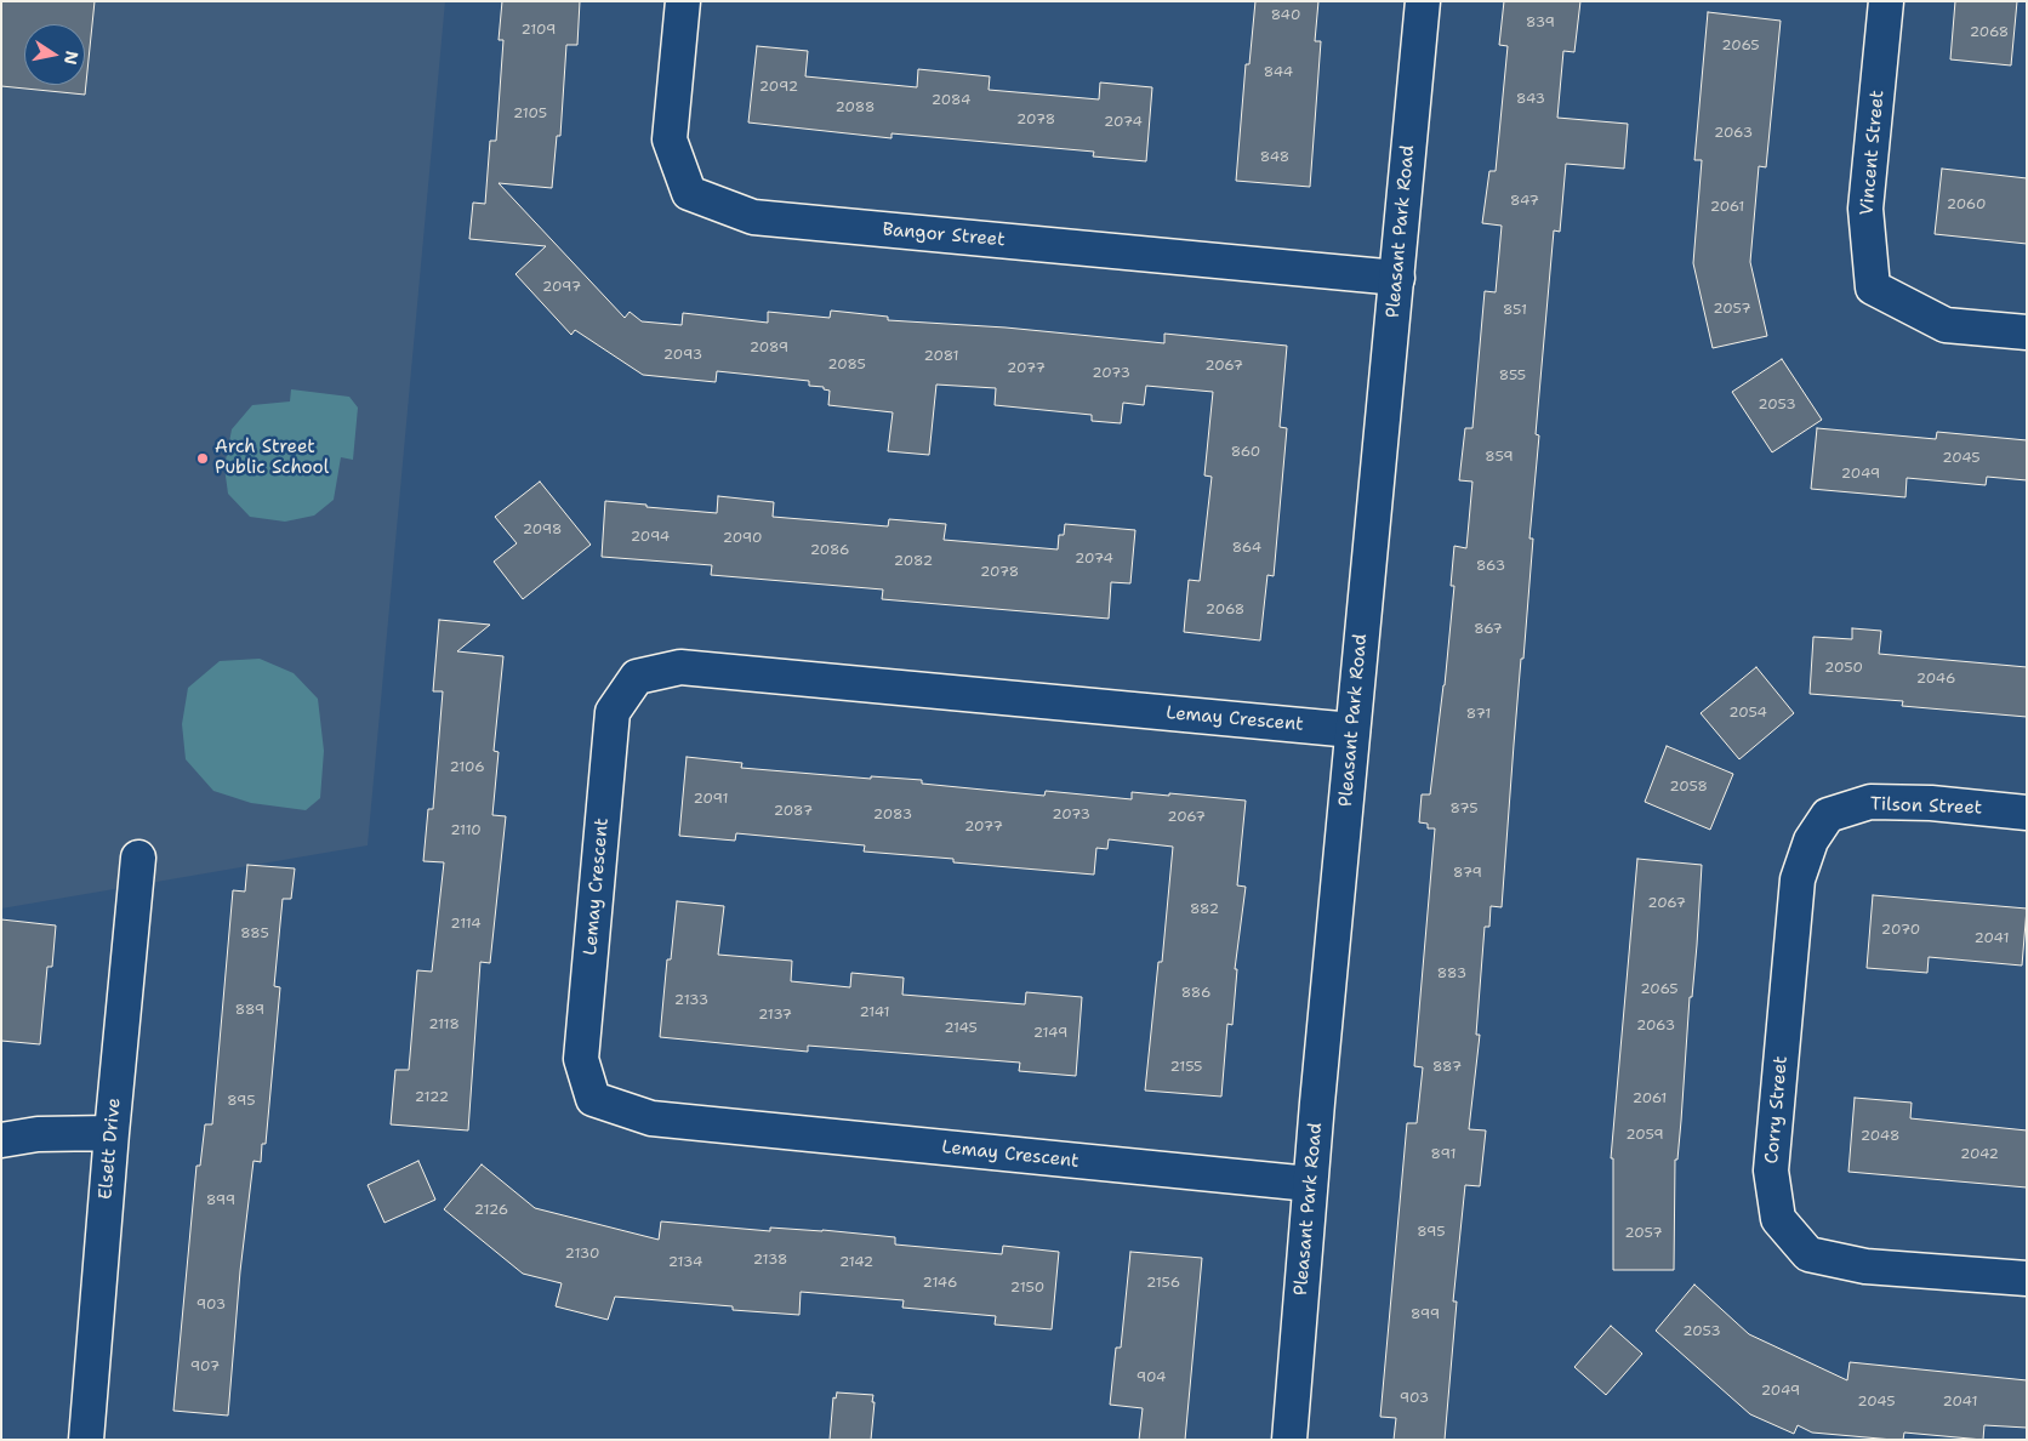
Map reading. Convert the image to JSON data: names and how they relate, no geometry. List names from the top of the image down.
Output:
{
  "streets": {
    "street": [
      "Vincent Street",
      "Pleasant Park Road",
      "Bangor Street",
      "Lemay Crescent",
      "Tilson Street",
      "Corry Street",
      "Elsett Drive"
    ]
  },
  "crossings": [
    ["Pleasant Park Road", "Bangor Street"],
    ["Pleasant Park Road", "Lemay Crescent"],
    ["Tilson Street", "Corry Street"]
  ],
  "places": ["Arch Street Public School"],
  "house_numbers": [
    "840",
    "839",
    "2109",
    "2068",
    "2065",
    "844",
    "2092",
    "843",
    "2084",
    "2088",
    "2105",
    "2078",
    "2074",
    "2063",
    "848",
    "847",
    "2060",
    "2061",
    "2097",
    "2057",
    "851",
    "2089",
    "2093",
    "2081",
    "2085",
    "2067",
    "2077",
    "2073",
    "855",
    "2053",
    "860",
    "859",
    "2045",
    "2049",
    "2098",
    "2094",
    "2090",
    "864",
    "2086",
    "2074",
    "2082",
    "863",
    "2078",
    "2068",
    "867",
    "2050",
    "2046",
    "2054",
    "871",
    "2106",
    "2058",
    "2091",
    "875",
    "2087",
    "2083",
    "2073",
    "2067",
    "2077",
    "2110",
    "879",
    "2067",
    "882",
    "2114",
    "2070",
    "885",
    "2041",
    "883",
    "2065",
    "886",
    "2133",
    "889",
    "2141",
    "2137",
    "2118",
    "2063",
    "2145",
    "2149",
    "2155",
    "887",
    "2122",
    "2061",
    "895",
    "2059",
    "2048",
    "891",
    "2042",
    "899",
    "2126",
    "895",
    "2057",
    "2130",
    "2138",
    "2134",
    "2142",
    "2146",
    "2156",
    "2150",
    "903",
    "899",
    "2053",
    "907",
    "904",
    "2049",
    "903",
    "2045",
    "2041"
  ],
  "north": "right"
}
